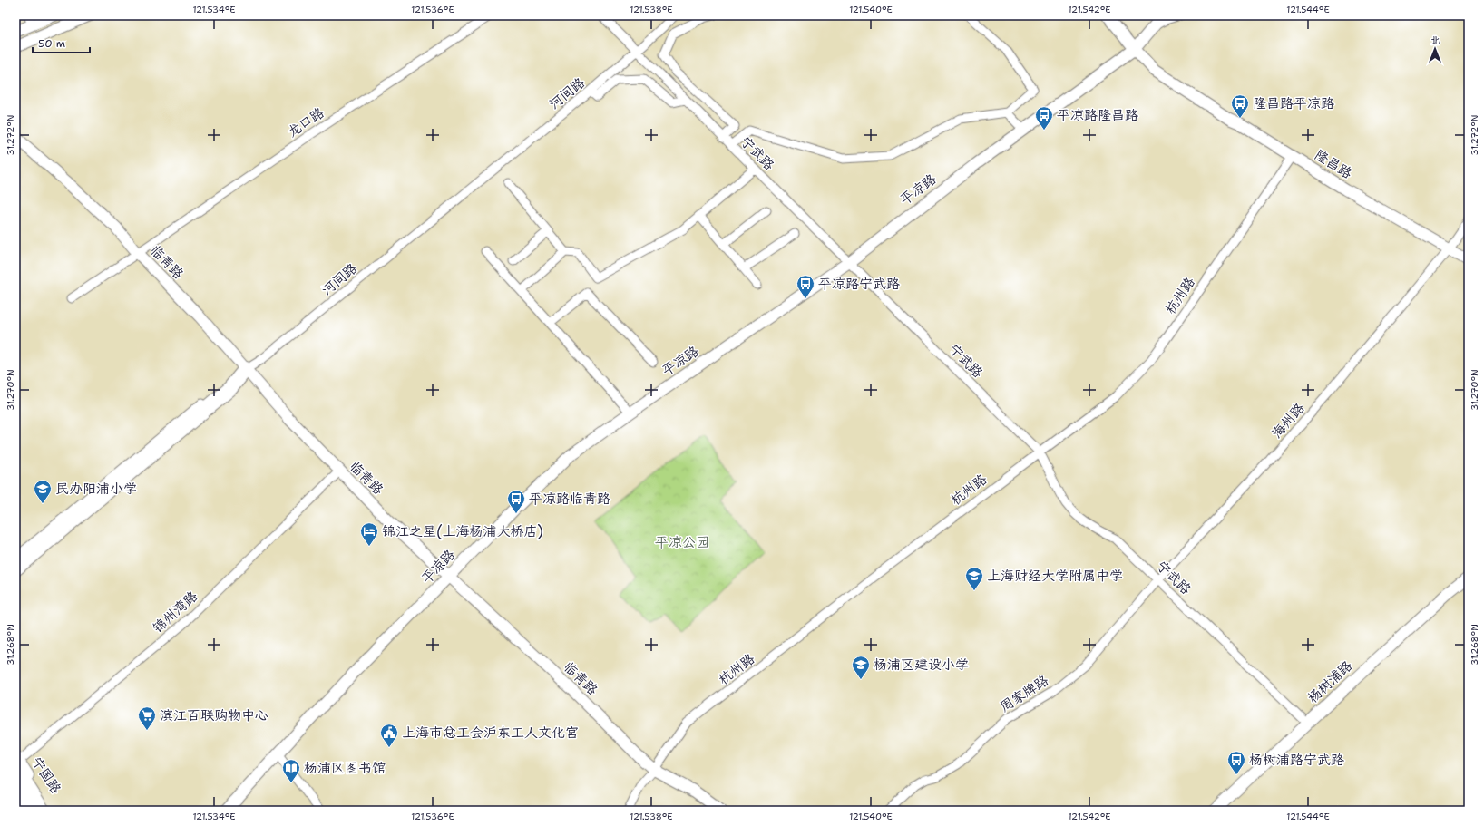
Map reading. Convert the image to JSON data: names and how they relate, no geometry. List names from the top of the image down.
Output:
{
  "streets": {
    "main road": [
      "隆昌路",
      "平凉路",
      "临青路",
      "杨树浦路",
      "宁国路"
    ],
    "street": [
      "河间路",
      "龙口路",
      "宁武路",
      "杭州路",
      "海州路",
      "锦州湾路",
      "周家牌路"
    ]
  },
  "crossings": [
    ["河间路", "宁武路"],
    ["河间路", "临青路"],
    ["龙口路", "临青路"],
    ["宁武路", "平凉路"],
    ["宁武路", "杭州路"],
    ["宁武路", "海州路"],
    ["宁武路", "杨树浦路"],
    ["宁武路", "周家牌路"],
    ["隆昌路", "平凉路"],
    ["隆昌路", "杭州路"],
    ["隆昌路", "海州路"],
    ["平凉路", "临青路"],
    ["临青路", "杭州路"],
    ["临青路", "锦州湾路"],
    ["海州路", "周家牌路"],
    ["锦州湾路", "宁国路"]
  ],
  "parks": ["平凉公园"],
  "places": {
    "bus stop": [
      "隆昌路平凉路",
      "平凉路隆昌路",
      "平凉路宁武路",
      "平凉路临青路",
      "杨树浦路宁武路"
    ],
    "school or university": ["民办阳浦小学", "上海财经大学附属中学", "杨浦区建设小学"],
    "hotel": ["锦江之星(上海杨浦大桥店)"],
    "supermarket": ["滨江百联购物中心"],
    "public building": ["上海市总工会沪东工人文化宫"],
    "library": ["杨浦区图书馆"]
  },
  "scale_bar": "50 m",
  "north": "top",
  "coordinates": [
    "121.534°E",
    "121.536°E",
    "121.538°E",
    "121.540°E",
    "121.542°E",
    "121.544°E",
    "31.272°N",
    "31.270°N",
    "31.268°N"
  ]
}
